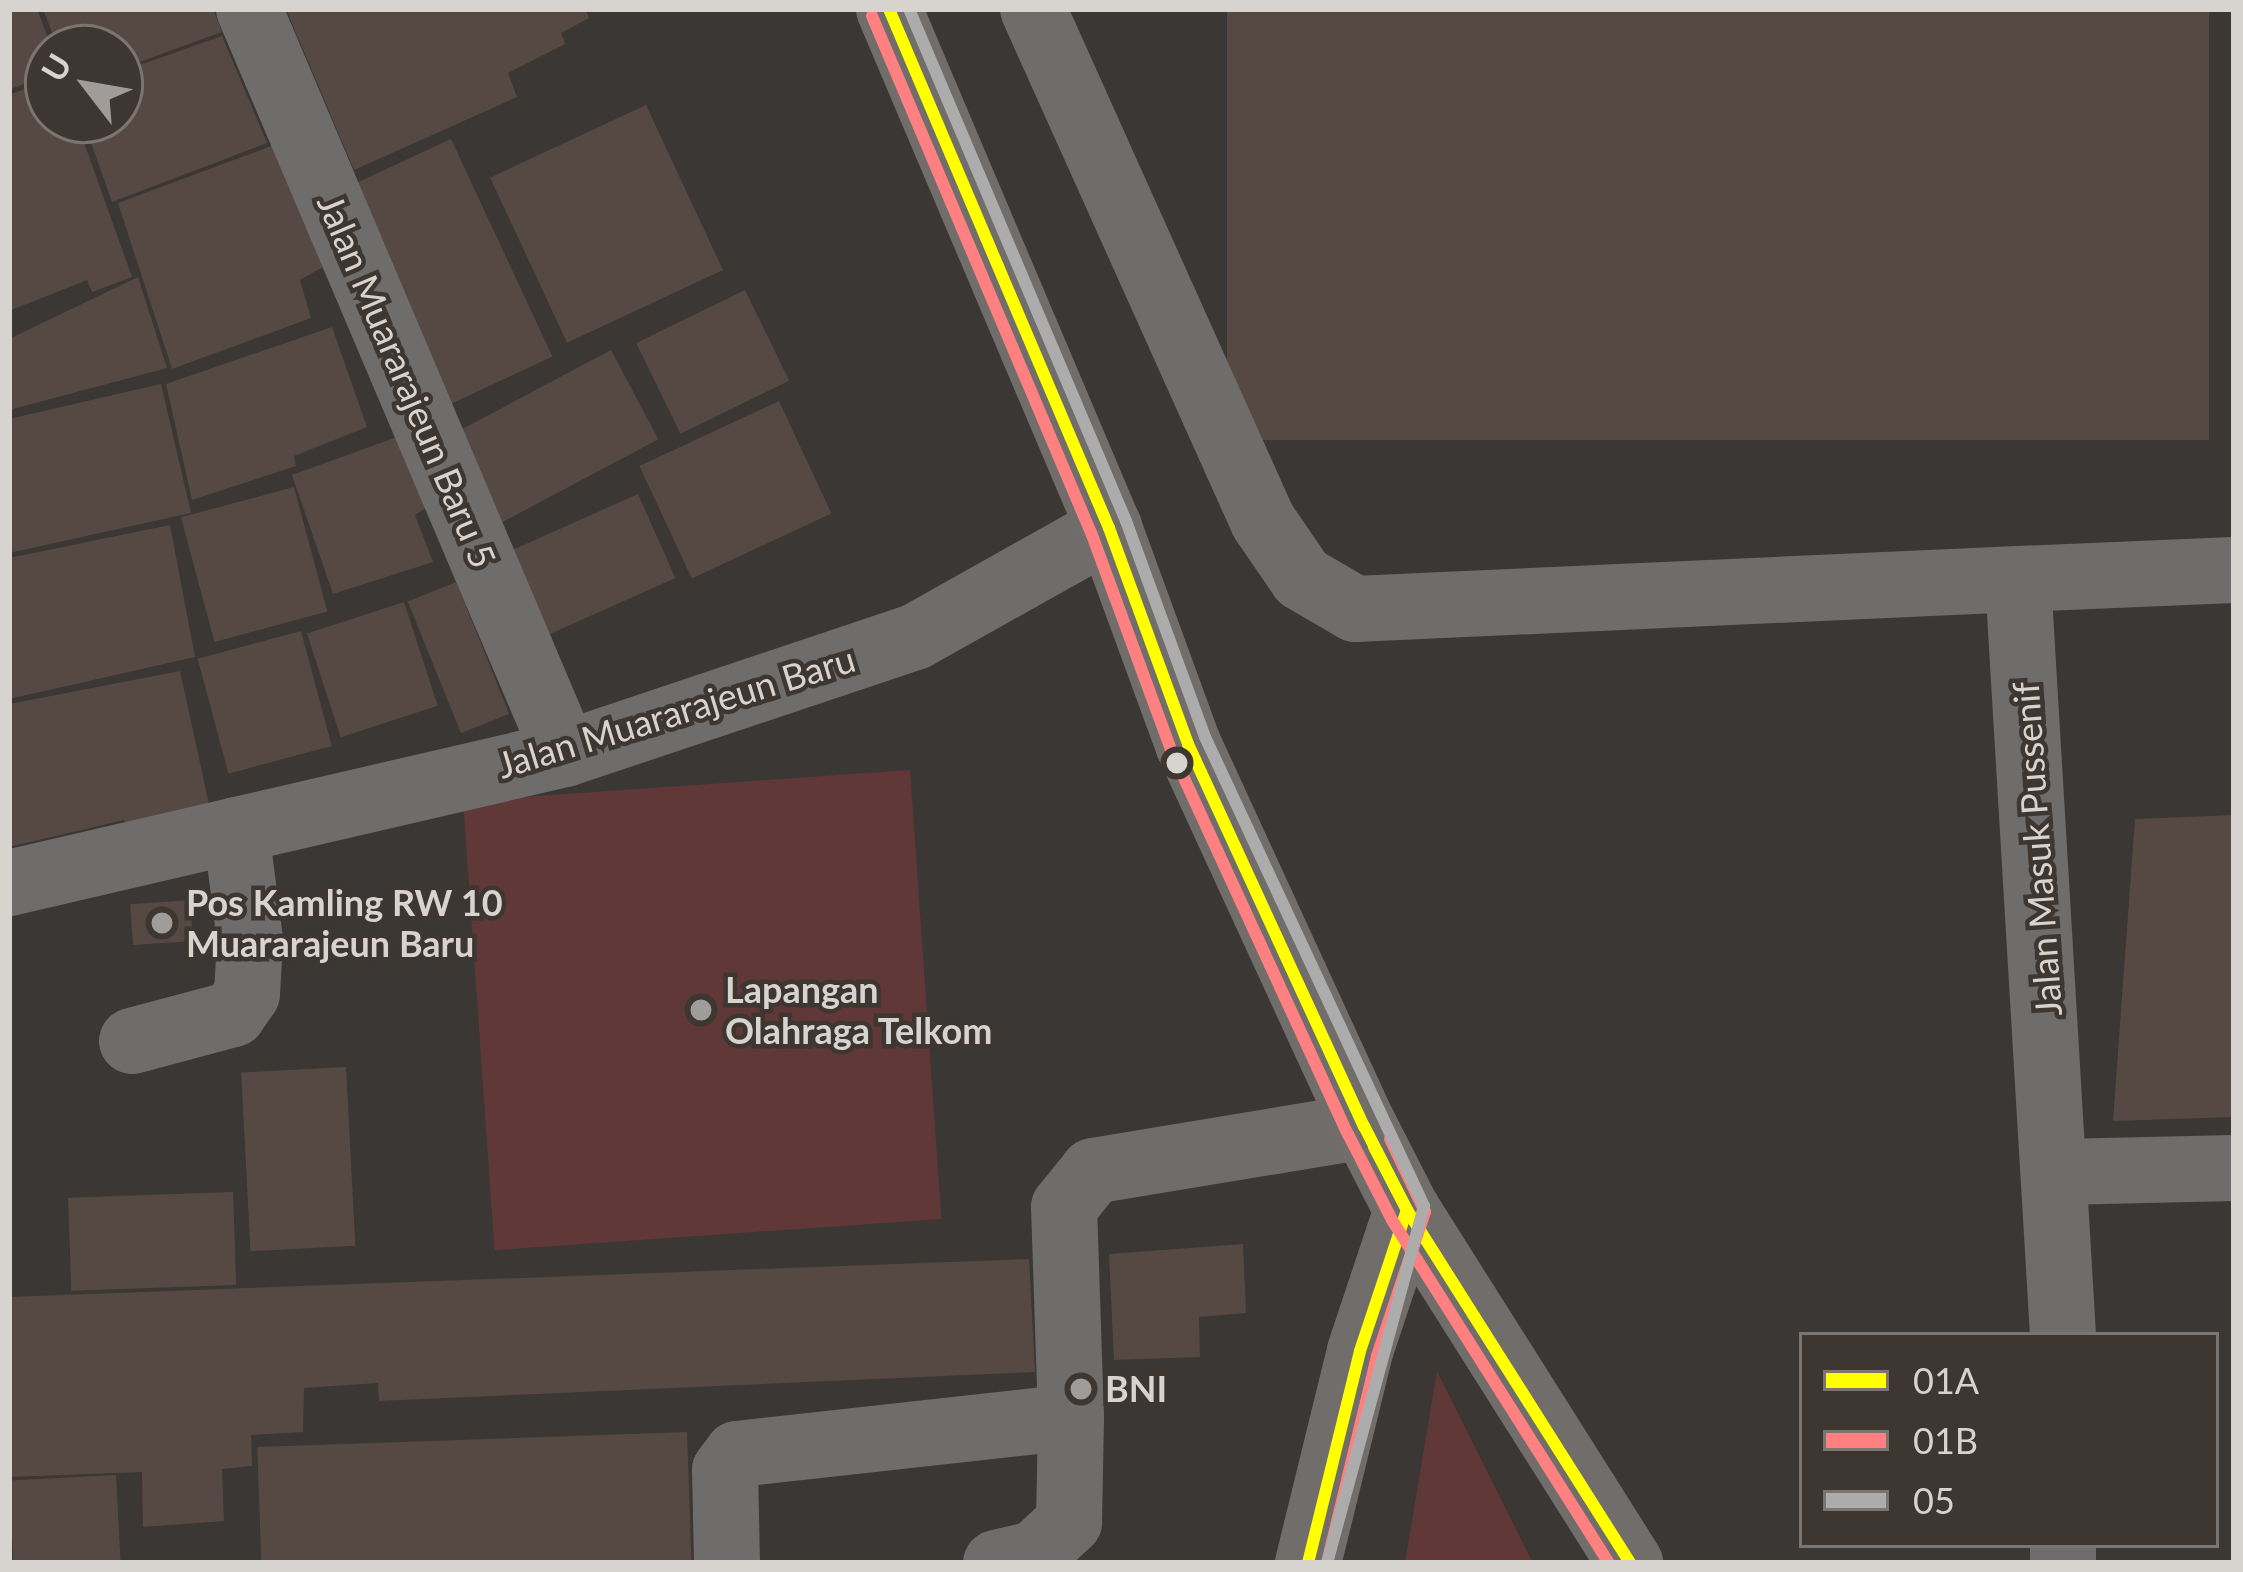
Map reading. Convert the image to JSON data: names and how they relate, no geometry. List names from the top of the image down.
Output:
{
  "streets": {
    "street": ["Jalan Muararajeun Baru 5", "Jalan Muararajeun Baru", "Jalan Masuk Pussenif"]
  },
  "crossings": [
    ["Jalan Muararajeun Baru 5", "Jalan Muararajeun Baru"]
  ],
  "places": ["Pos Kamling RW 10 Muararajeun Baru", "Lapangan Olahraga Telkom", "BNI"],
  "lines": ["transit line 01A", "transit line 05", "transit line 01B"],
  "legend": ["01A", "01B", "05"],
  "north": "top left"
}
